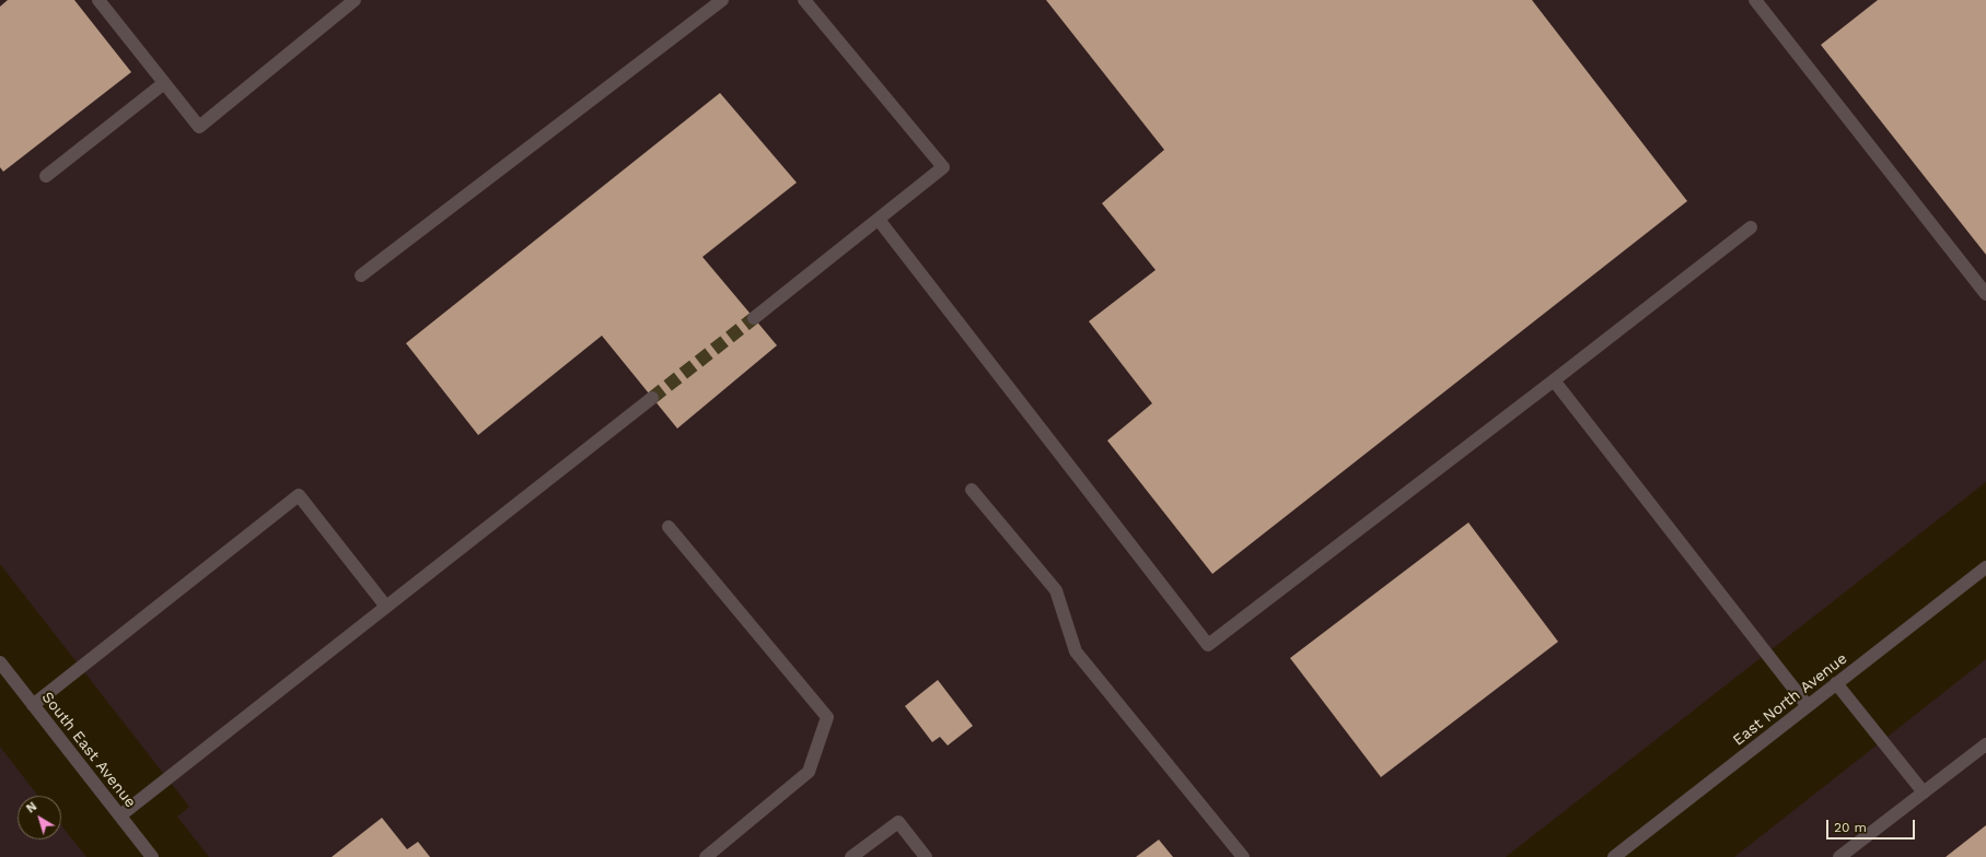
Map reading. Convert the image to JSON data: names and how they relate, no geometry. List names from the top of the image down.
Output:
{
  "streets": {
    "street": ["East North Avenue", "South East Avenue"]
  },
  "scale_bar": "20 m",
  "north": "top left"
}
